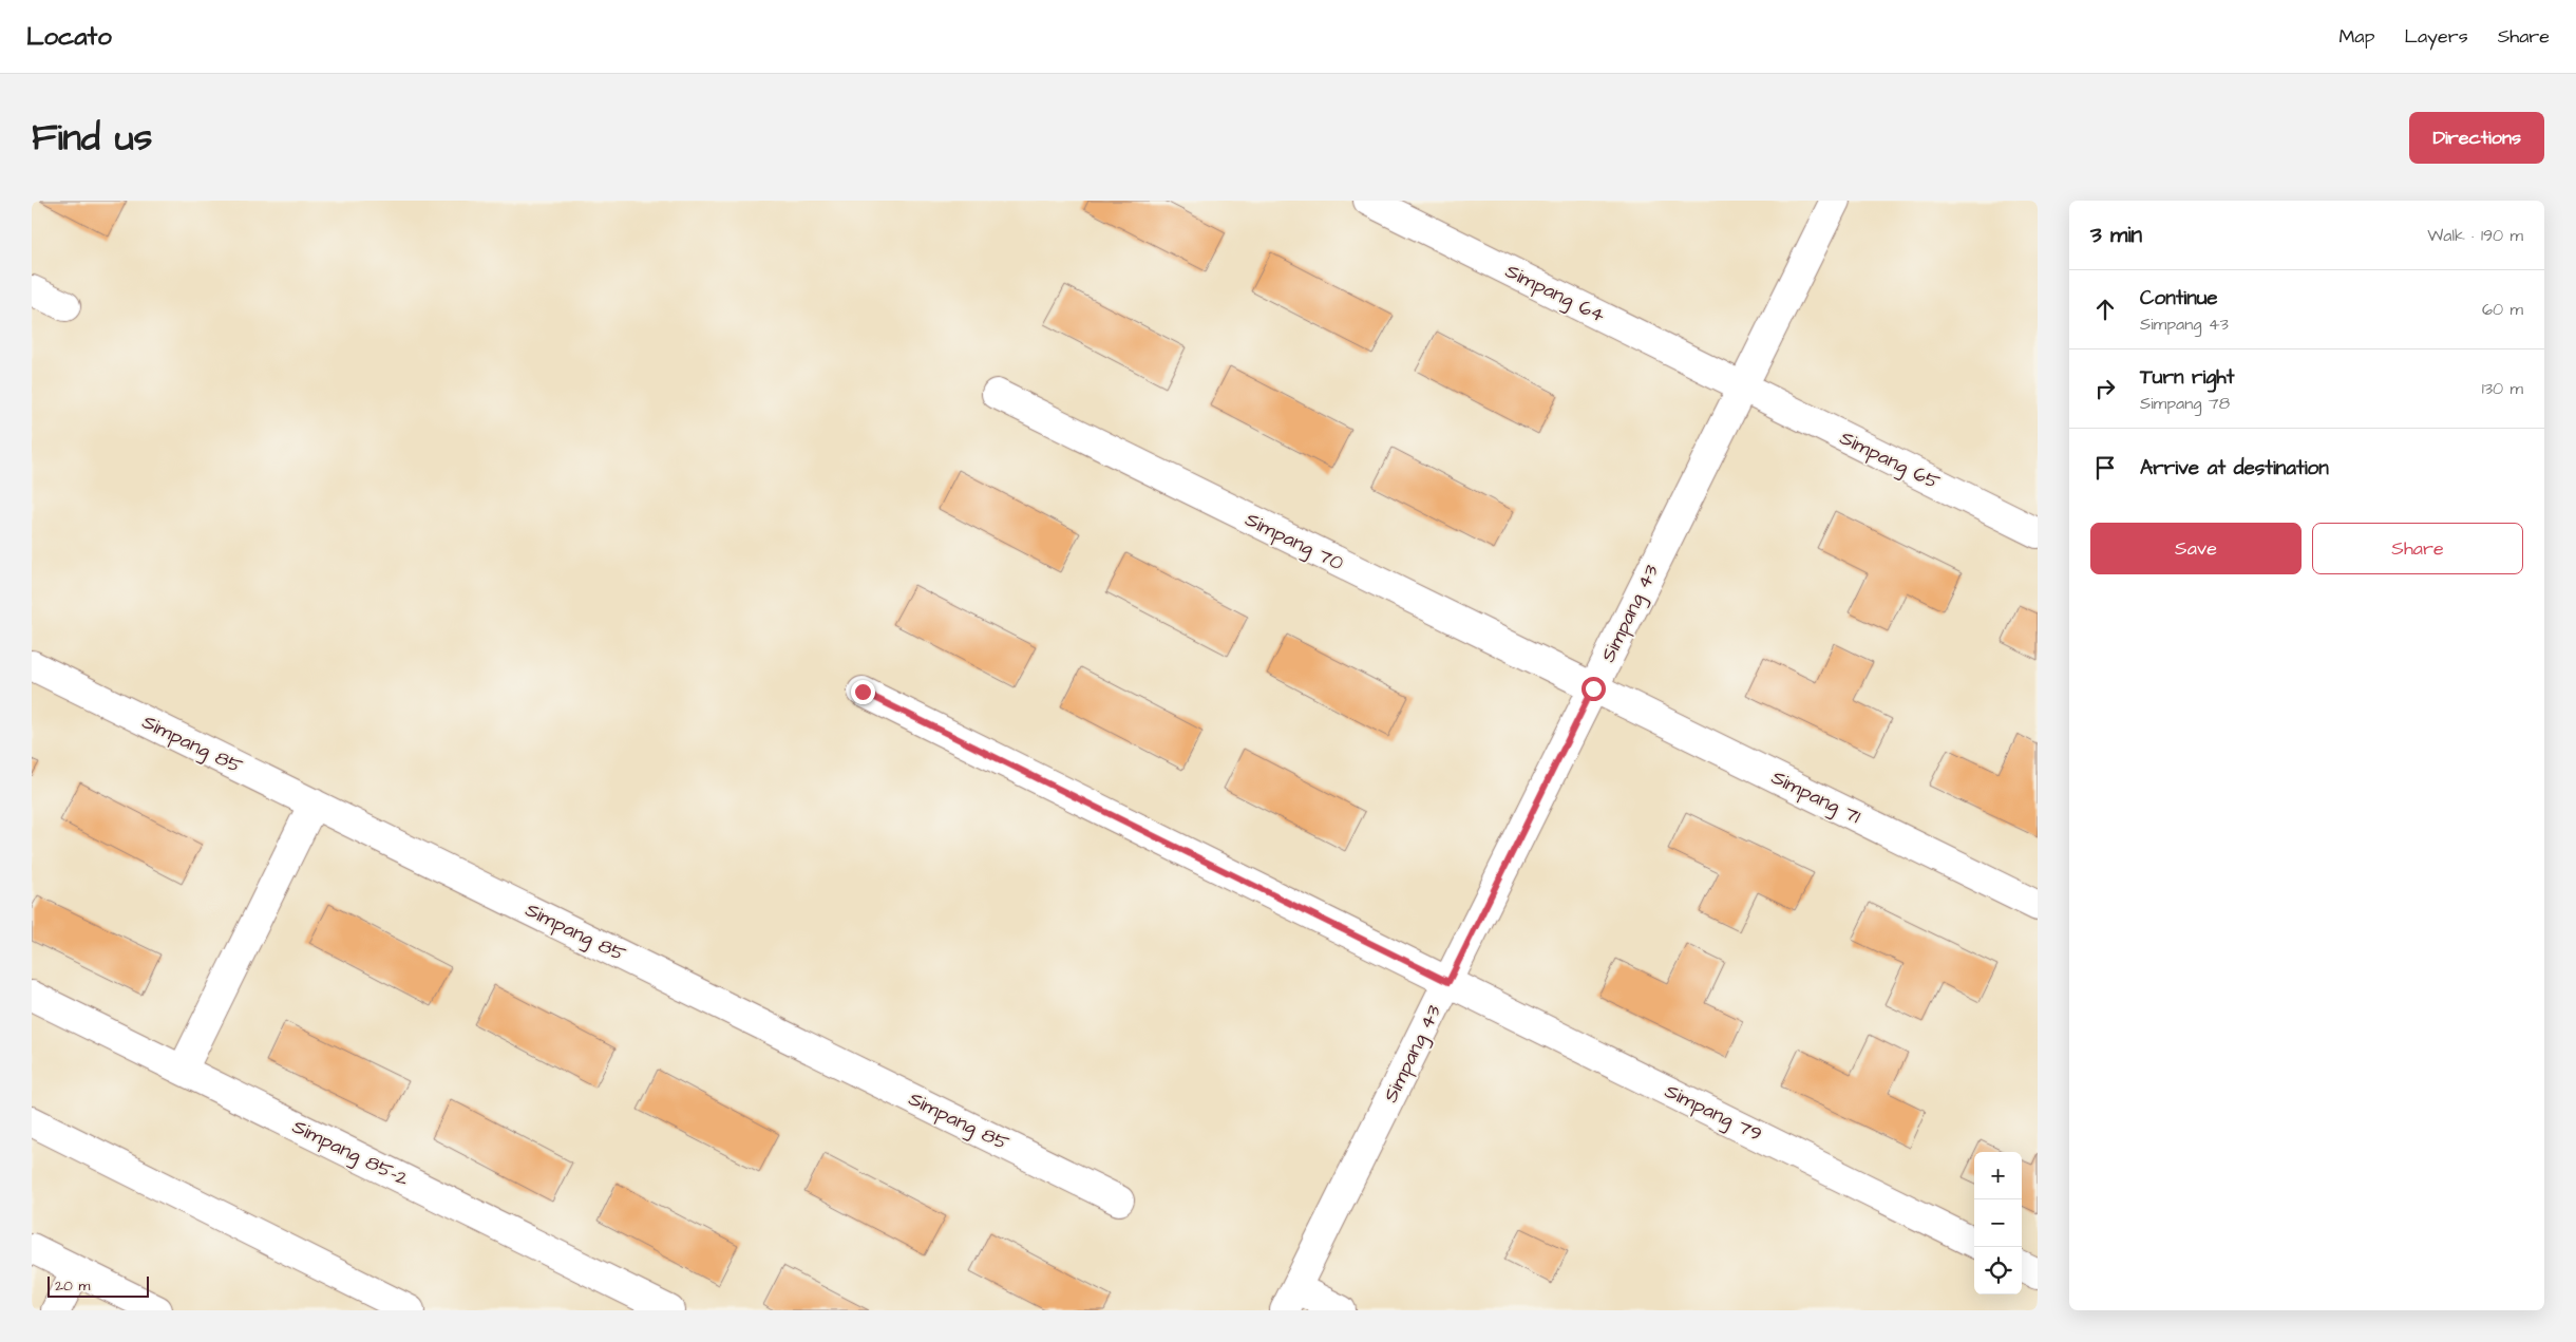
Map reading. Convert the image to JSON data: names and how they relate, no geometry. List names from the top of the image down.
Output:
{
  "streets": {
    "street": [
      "Simpang 64",
      "Simpang 65",
      "Simpang 70",
      "Simpang 43",
      "Simpang 85",
      "Simpang 71",
      "Simpang 79",
      "Simpang 85-2"
    ]
  },
  "crossings": [
    ["Simpang 64", "Simpang 65"],
    ["Simpang 64", "Simpang 43"],
    ["Simpang 65", "Simpang 43"],
    ["Simpang 70", "Simpang 43"],
    ["Simpang 70", "Simpang 71"],
    ["Simpang 43", "Simpang 71"],
    ["Simpang 43", "Simpang 79"]
  ],
  "scale_bar": "20 m",
  "page": {
    "header": "Locato",
    "nav": ["Map", "Layers", "Share"],
    "title": "Find us",
    "buttons": [
      "Directions",
      ["Save", "Share"]
    ],
    "heading": ["3 min", "Walk · 190 m"],
    "list": [
      ["Continue", "Simpang 43", "60 m"],
      ["Turn right", "Simpang 78", "130 m"],
      "Arrive at destination"
    ],
    "map_buttons": ["+", "−"],
    "scale": "20 m"
  }
}
